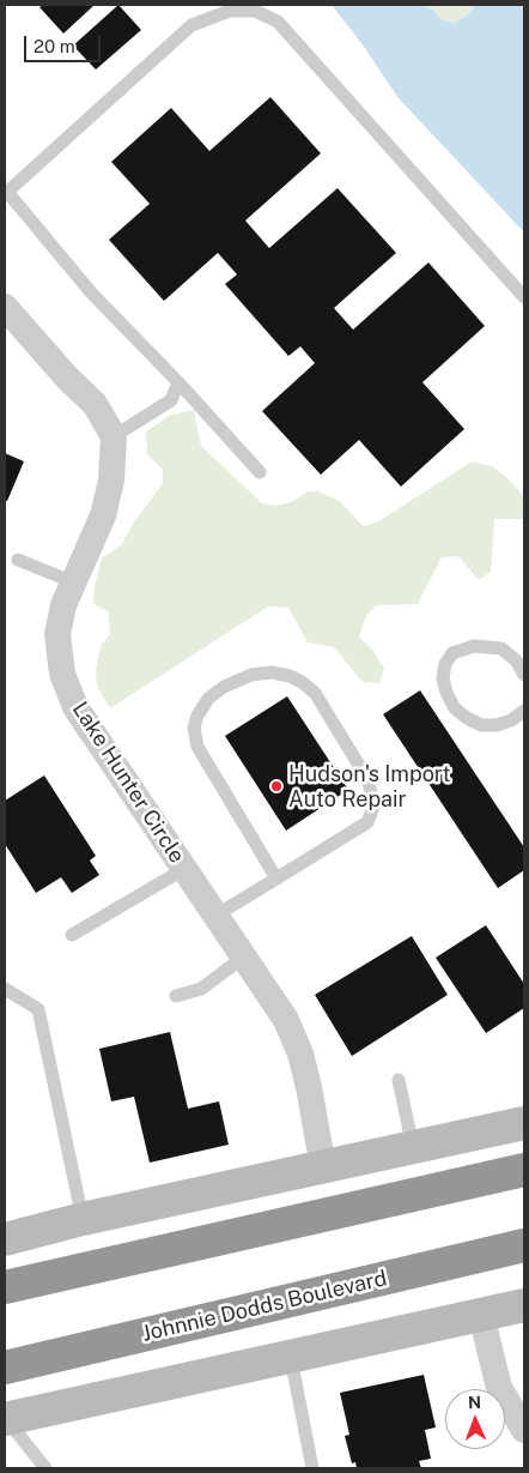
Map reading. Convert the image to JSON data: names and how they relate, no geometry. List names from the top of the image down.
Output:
{
  "streets": {
    "highway": ["Johnnie Dodds Boulevard"],
    "street": ["Lake Hunter Circle"]
  },
  "places": ["Hudson's Import Auto Repair"],
  "scale_bar": "20 m",
  "north": "top"
}
